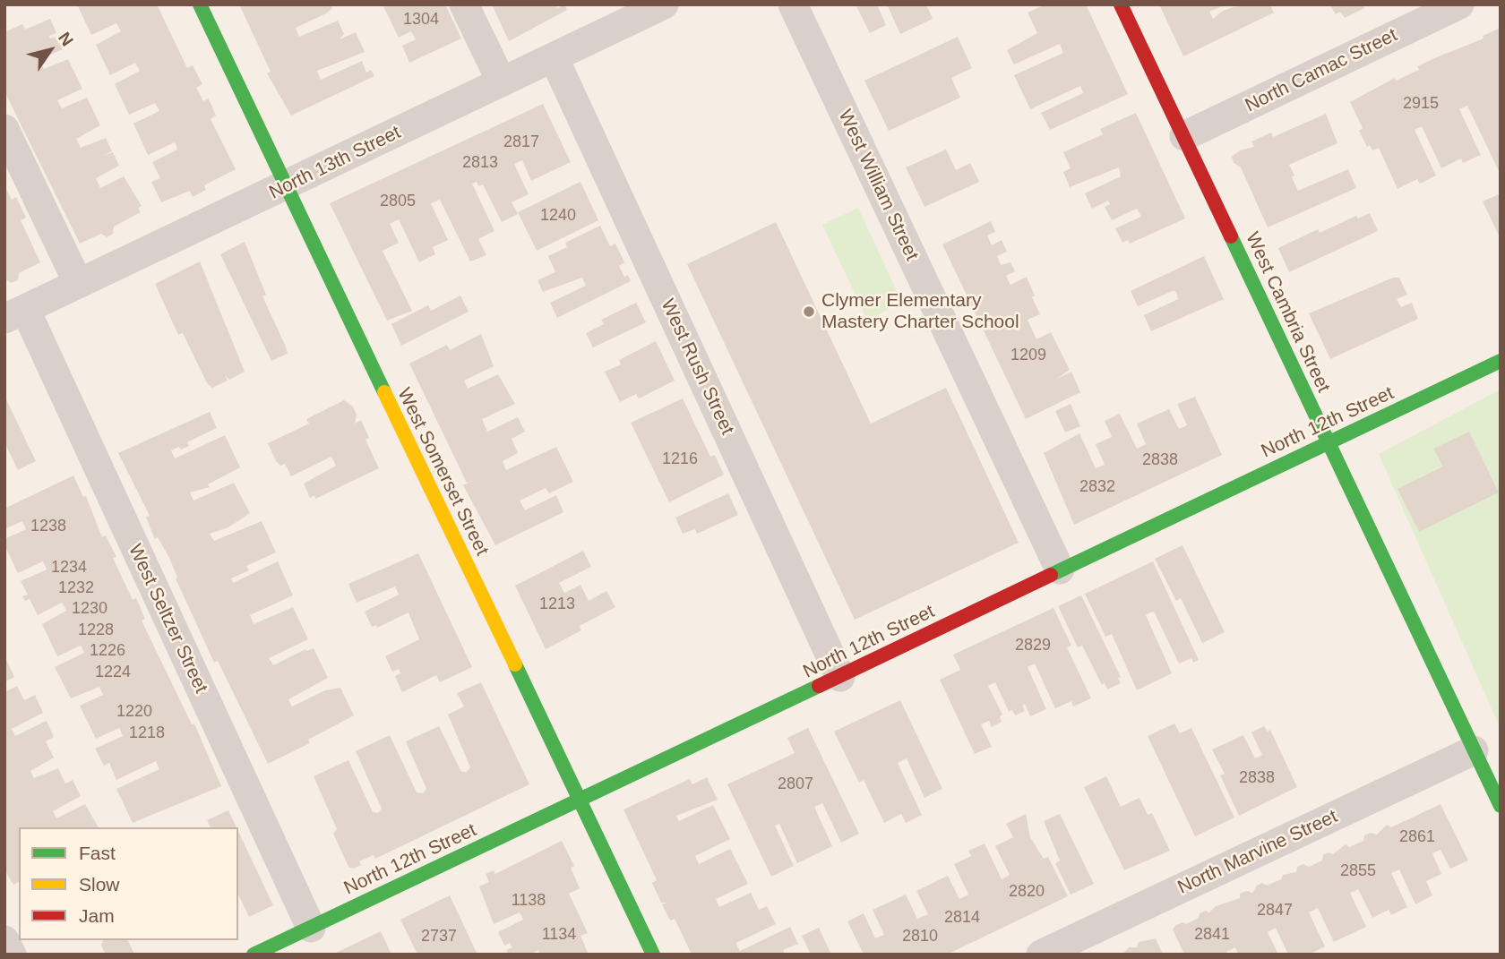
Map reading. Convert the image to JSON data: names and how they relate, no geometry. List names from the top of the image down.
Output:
{
  "streets": {
    "street": [
      "North Camac Street",
      "North 13th Street",
      "West William Street",
      "West Cambria Street",
      "West Rush Street",
      "North 12th Street",
      "West Somerset Street",
      "West Seltzer Street",
      "North Marvine Street"
    ]
  },
  "crossings": [
    ["North Camac Street", "West Cambria Street"],
    ["North 13th Street", "West Rush Street"],
    ["North 13th Street", "West Somerset Street"],
    ["North 13th Street", "West Seltzer Street"],
    ["West William Street", "North 12th Street"],
    ["West Cambria Street", "North 12th Street"],
    ["West Cambria Street", "North Marvine Street"],
    ["West Rush Street", "North 12th Street"],
    ["North 12th Street", "West Somerset Street"],
    ["North 12th Street", "West Seltzer Street"]
  ],
  "places": ["Clymer Elementary Mastery Charter School"],
  "house_numbers": [
    "1304",
    "2915",
    "2817",
    "2813",
    "2805",
    "1240",
    "1209",
    "1216",
    "2838",
    "2832",
    "1238",
    "1234",
    "1232",
    "1213",
    "1230",
    "1228",
    "2829",
    "1226",
    "1224",
    "1220",
    "1218",
    "2838",
    "2807",
    "2861",
    "2855",
    "2820",
    "1138",
    "2847",
    "2814",
    "1134",
    "2841",
    "2737",
    "2810"
  ],
  "legend": ["Fast", "Slow", "Jam"],
  "north": "top right"
}
